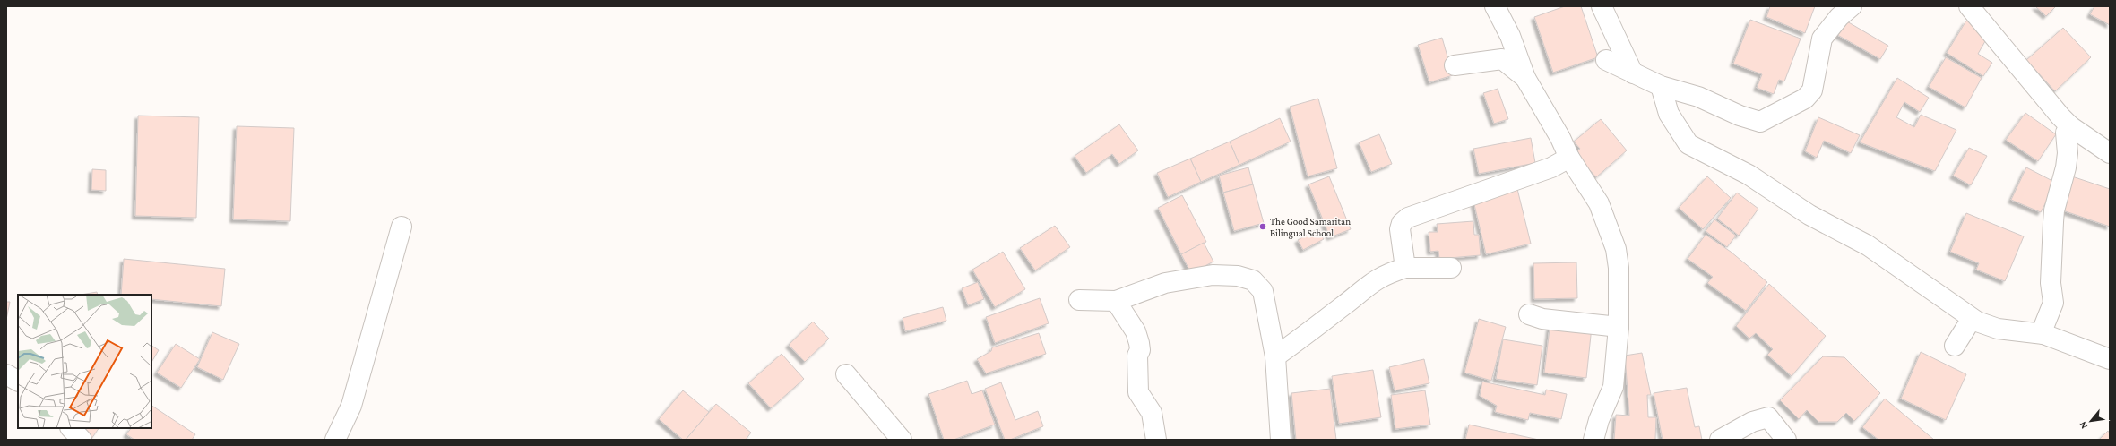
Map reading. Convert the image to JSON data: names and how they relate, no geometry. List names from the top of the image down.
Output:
{
  "places": ["The Good Samaritan Bilingual School"],
  "north": "bottom left"
}
